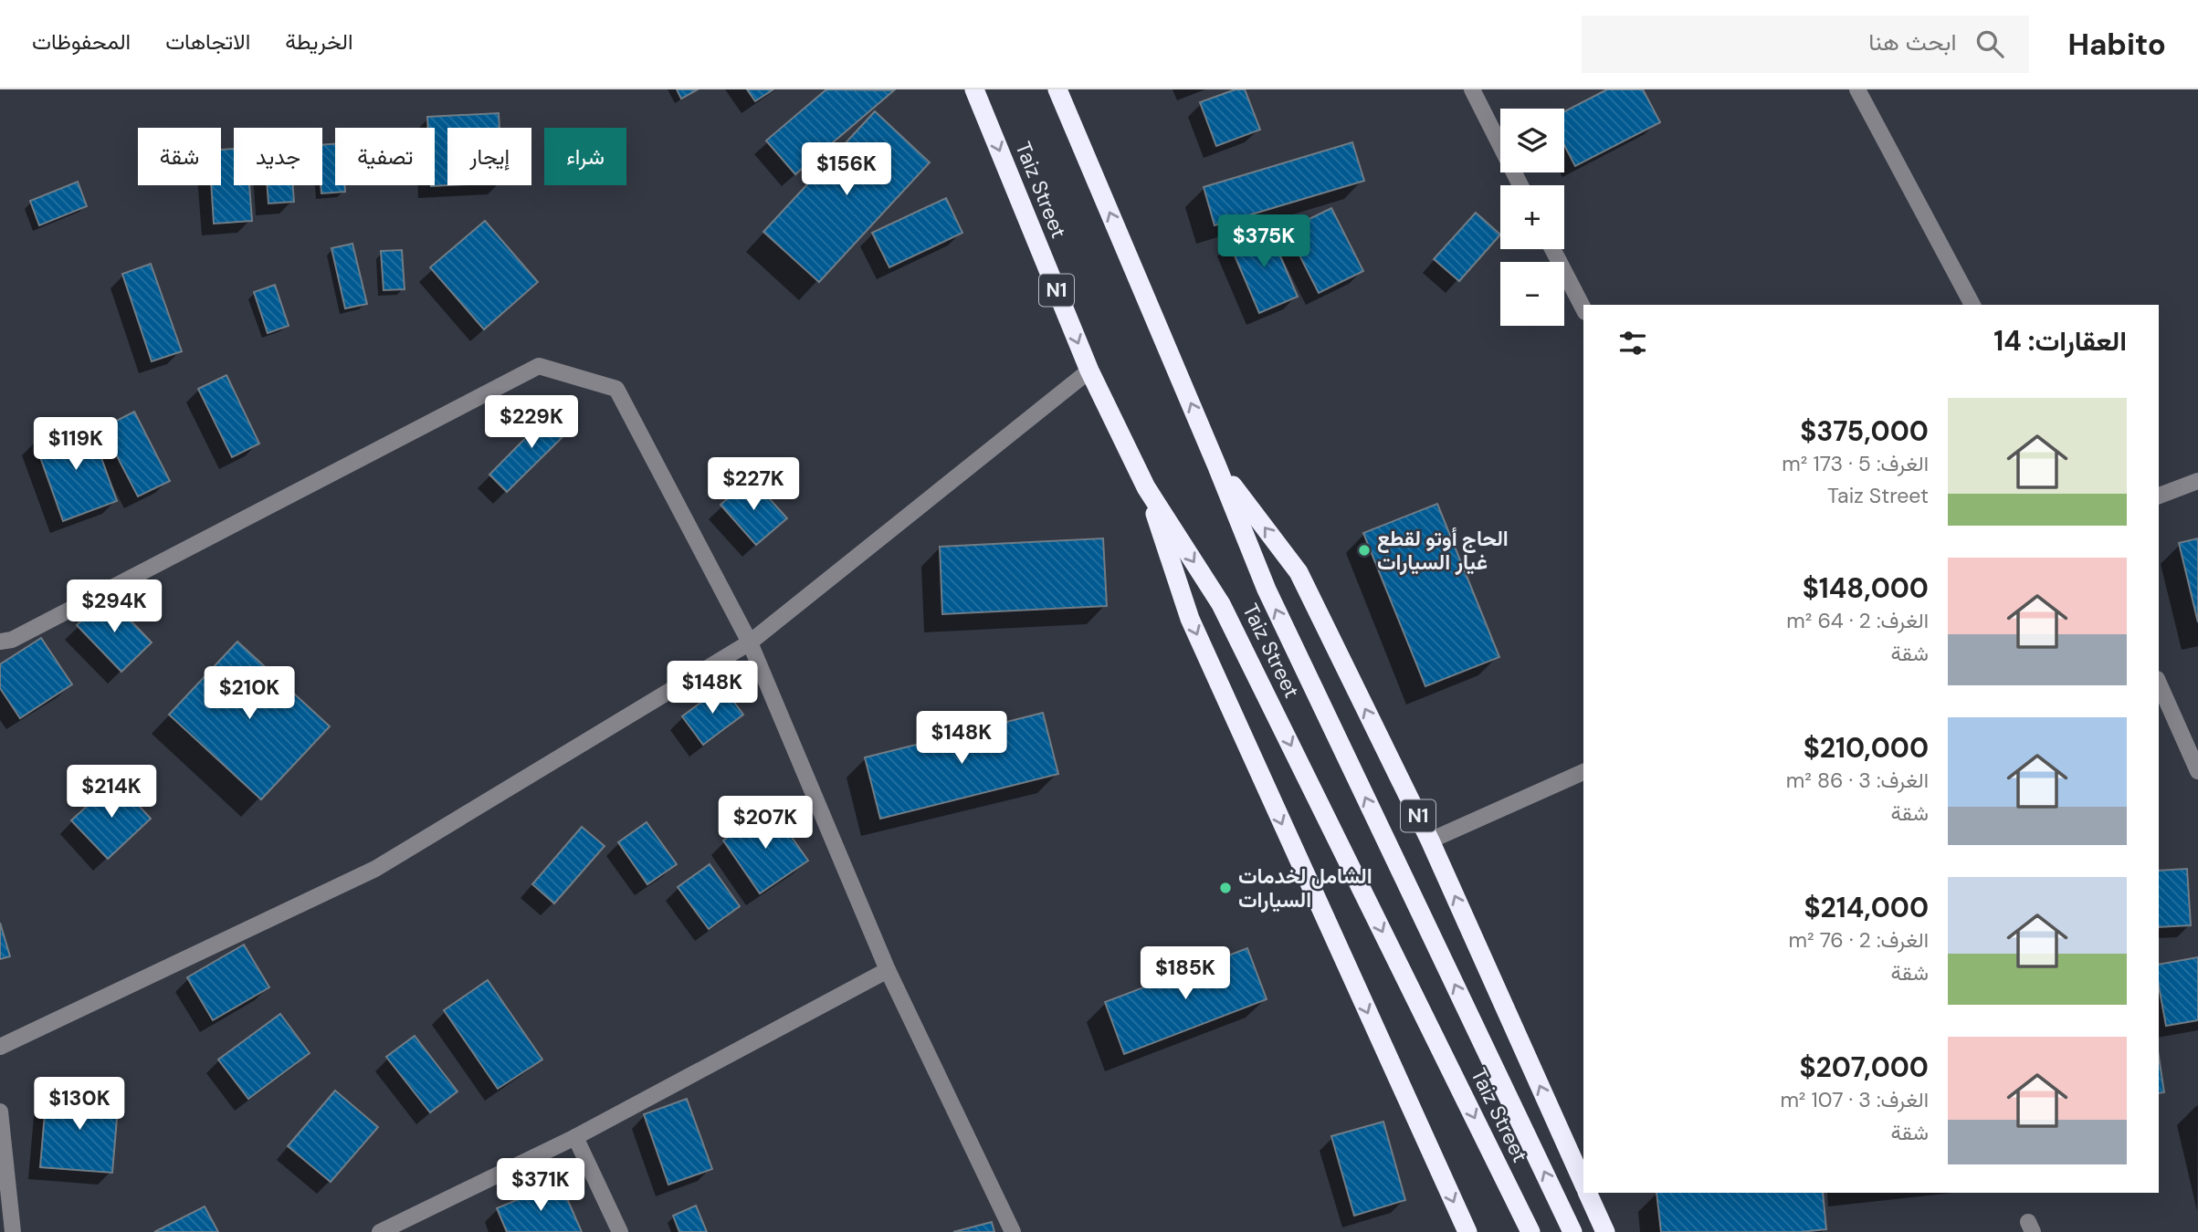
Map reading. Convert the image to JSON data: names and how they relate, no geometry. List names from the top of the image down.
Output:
{
  "streets": {
    "highway": ["Taiz Street", "N1"]
  },
  "crossings": [
    ["Taiz Street", "N1"]
  ],
  "places": ["الحاج أوتو لقطع غيار السيارات", "الشامل لخدمات السيارات"],
  "page": {
    "header": "Habito",
    "search": "ابحث هنا",
    "nav": ["الخريطة", "الاتجاهات", "المحفوظات"],
    "map_buttons": ["+", "−"],
    "chip": [
      "شراء",
      "إيجار",
      "تصفية",
      "جديد",
      "شقة"
    ],
    "price": [
      "$156K",
      "$375K",
      "$229K",
      "$119K",
      "$227K",
      "$294K",
      "$148K",
      "$210K",
      "$148K",
      "$214K",
      "$207K",
      "$185K",
      "$130K",
      "$371K"
    ],
    "heading": "العقارات: 14",
    "list": [
      {
        "name": "$375,000",
        "note": "الغرف: 5 · 173 m² · Taiz Street"
      },
      {
        "name": "$148,000",
        "note": "الغرف: 2 · 64 m² · شقة"
      },
      {
        "name": "$210,000",
        "note": "الغرف: 3 · 86 m² · شقة"
      },
      {
        "name": "$214,000",
        "note": "الغرف: 2 · 76 m² · شقة"
      },
      {
        "name": "$207,000",
        "note": "الغرف: 3 · 107 m² · شقة"
      }
    ]
  }
}
